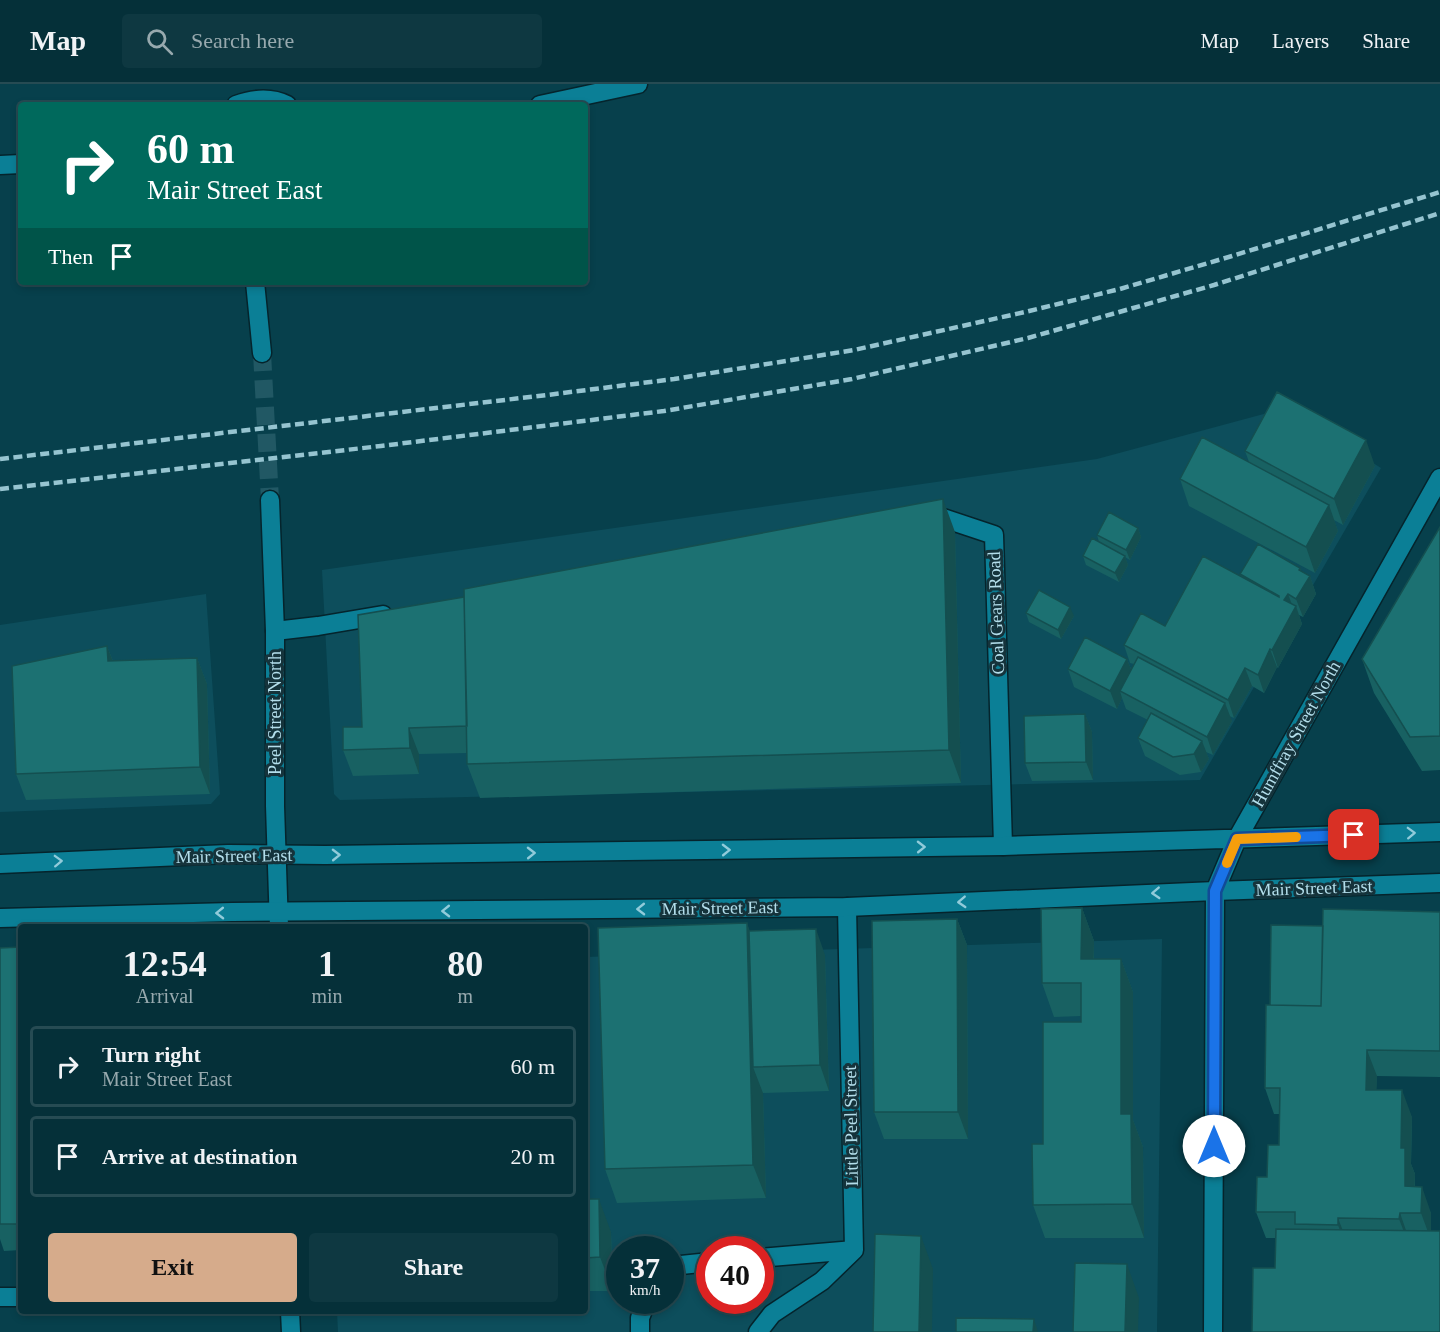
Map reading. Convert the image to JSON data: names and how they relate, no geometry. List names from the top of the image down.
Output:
{
  "streets": {
    "main road": [
      "Coal Gears Road",
      "Peel Street North",
      "Humffray Street North",
      "Mair Street East",
      "Little Peel Street"
    ]
  },
  "crossings": [
    ["Coal Gears Road", "Mair Street East"],
    ["Peel Street North", "Mair Street East"],
    ["Humffray Street North", "Mair Street East"],
    ["Mair Street East", "Little Peel Street"]
  ],
  "page": {
    "header": "Map",
    "search": "Search here",
    "nav": ["Map", "Layers", "Share"],
    "turn": ["60 m", "Mair Street East"],
    "then": "Then",
    "eta": [
      "12:54",
      "Arrival",
      "1",
      "min",
      "80",
      "m"
    ],
    "list": [
      {
        "name": "Turn right",
        "note": "Mair Street East",
        "value": "60 m"
      },
      {
        "name": "Arrive at destination",
        "value": "20 m"
      }
    ],
    "buttons": ["Exit", "Share"],
    "speed": "37 km/h",
    "limit": "40"
  }
}
